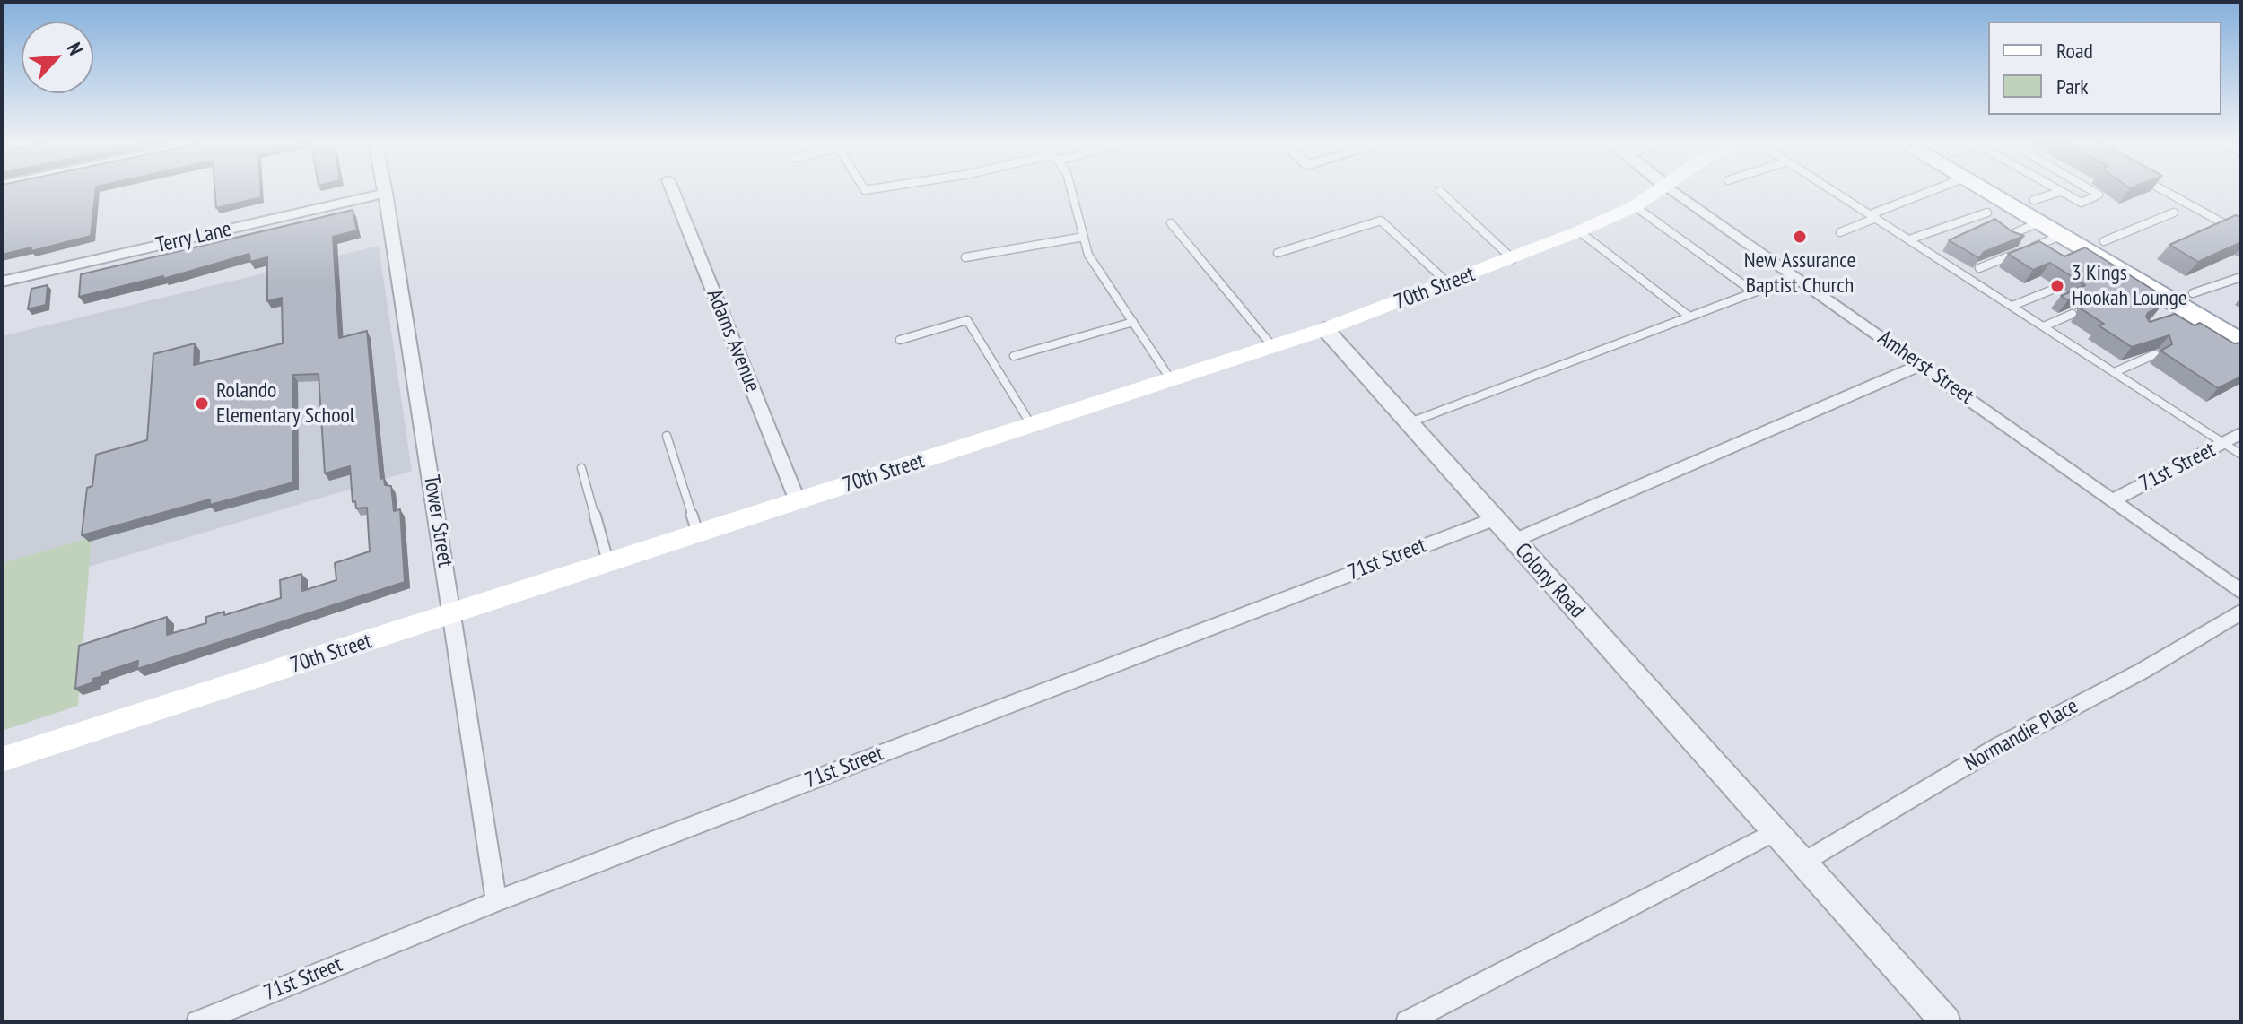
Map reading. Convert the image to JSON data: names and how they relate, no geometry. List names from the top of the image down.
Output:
{
  "streets": {
    "main road": ["70th Street"],
    "street": [
      "Terry Lane",
      "Adams Avenue",
      "Amherst Street",
      "71st Street",
      "Tower Street",
      "Colony Road",
      "Normandie Place"
    ]
  },
  "crossings": [
    ["Terry Lane", "Tower Street"],
    ["70th Street", "Adams Avenue"],
    ["70th Street", "Tower Street"],
    ["70th Street", "Colony Road"],
    ["Amherst Street", "71st Street"],
    ["71st Street", "Tower Street"],
    ["71st Street", "Colony Road"],
    ["Colony Road", "Normandie Place"]
  ],
  "places": ["New Assurance Baptist Church", "3 Kings Hookah Lounge", "Rolando Elementary School"],
  "legend": ["Road", "Park"],
  "north": "top right"
}
